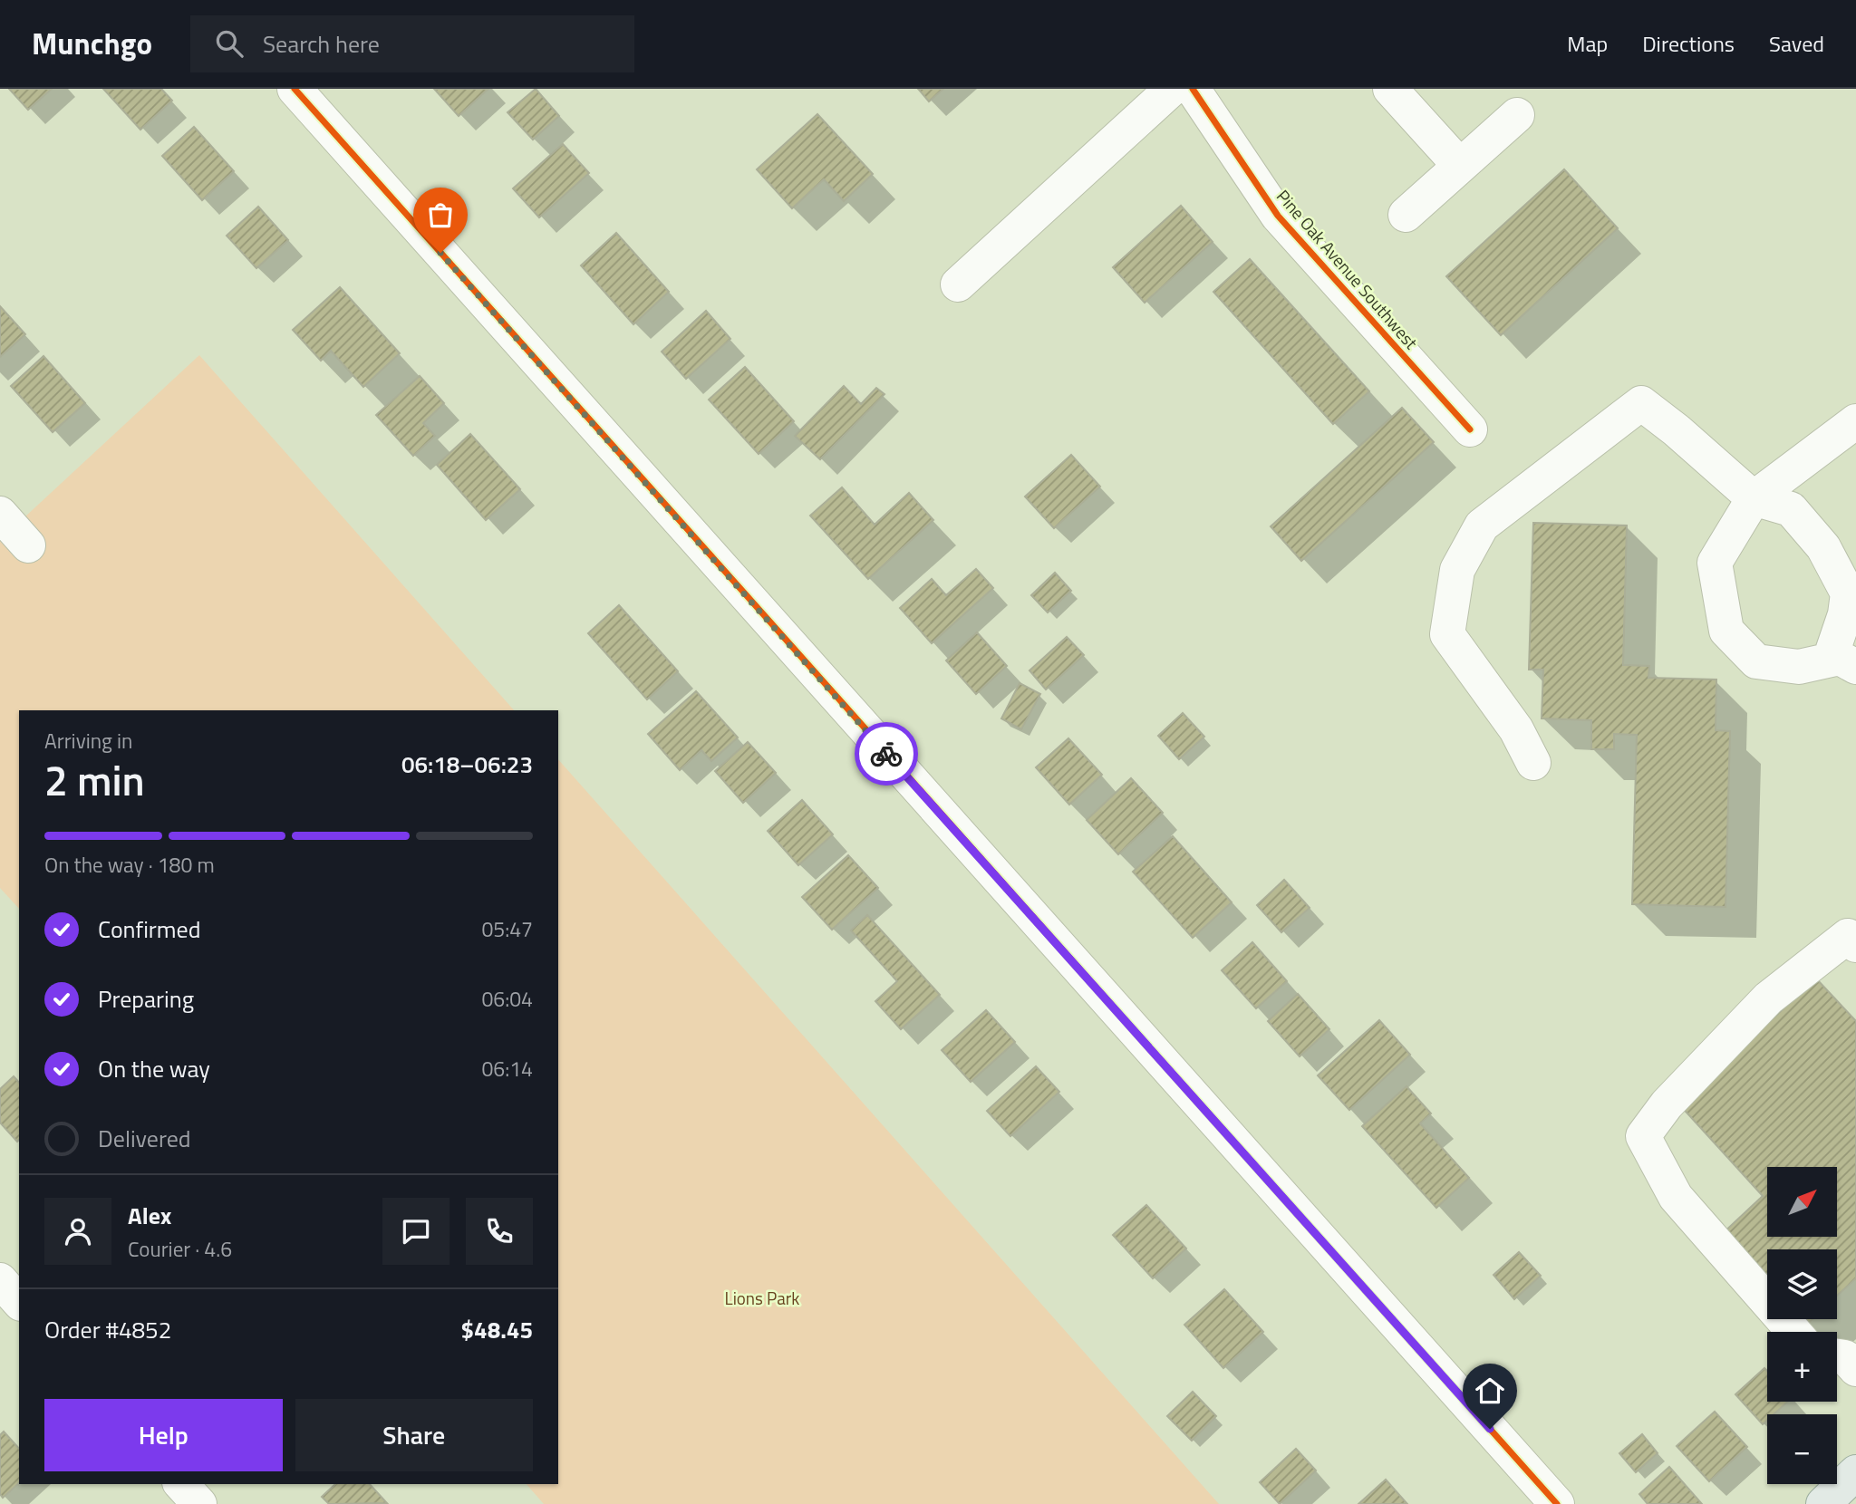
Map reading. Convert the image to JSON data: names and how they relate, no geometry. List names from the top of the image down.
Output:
{
  "streets": {
    "street": ["Pine Oak Avenue Southwest"]
  },
  "parks": ["Lions Park"],
  "north": "top right",
  "page": {
    "header": "Munchgo",
    "search": "Search here",
    "nav": ["Map", "Directions", "Saved"],
    "heading": ["2 min", "Arriving in", "06:18–06:23"],
    "panel": [
      "Alex",
      "Courier · 4.6",
      "Order #4852",
      "$48.45"
    ],
    "bar": "On the way · 180 m",
    "list": [
      ["Confirmed", "05:47"],
      ["Preparing", "06:04"],
      ["On the way", "06:14"],
      "Delivered"
    ],
    "map_buttons": ["+", "−"],
    "buttons": ["Help", "Share"]
  }
}
